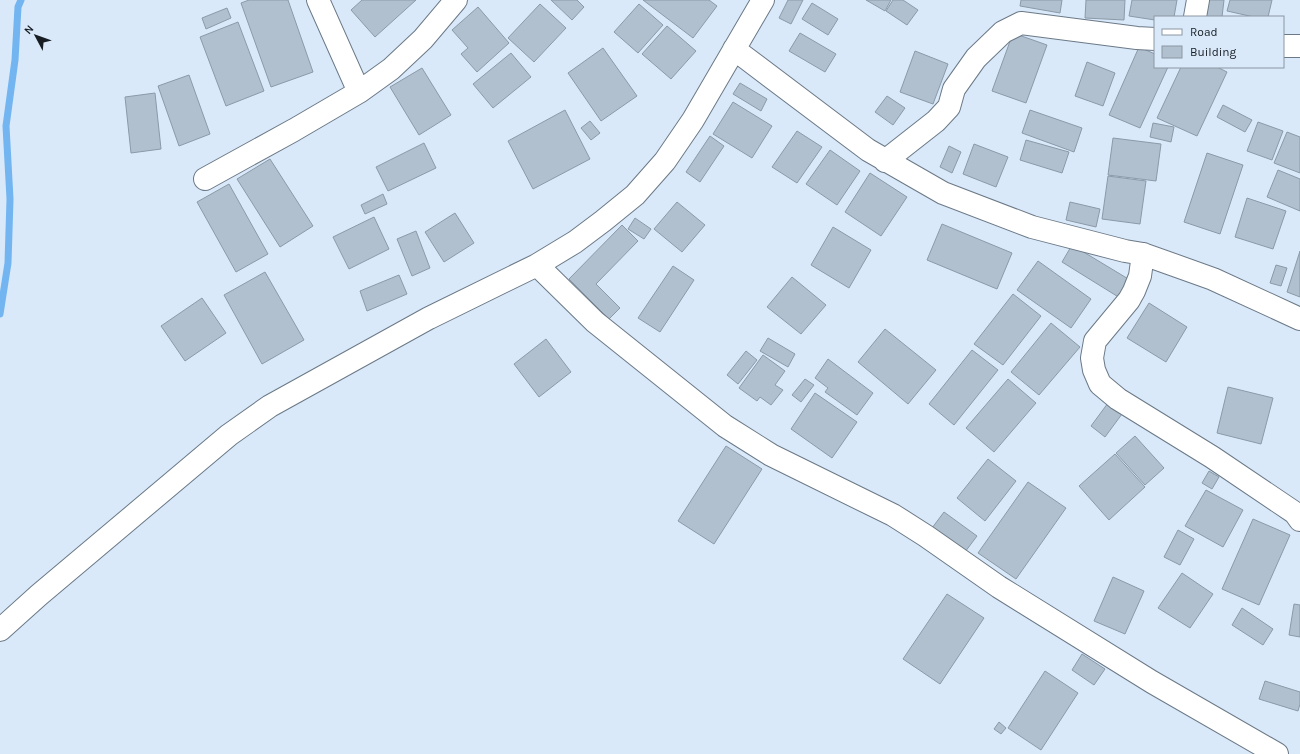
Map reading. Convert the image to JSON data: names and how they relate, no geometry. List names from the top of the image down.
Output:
{
  "legend": ["Road", "Building"],
  "north": "top left"
}
